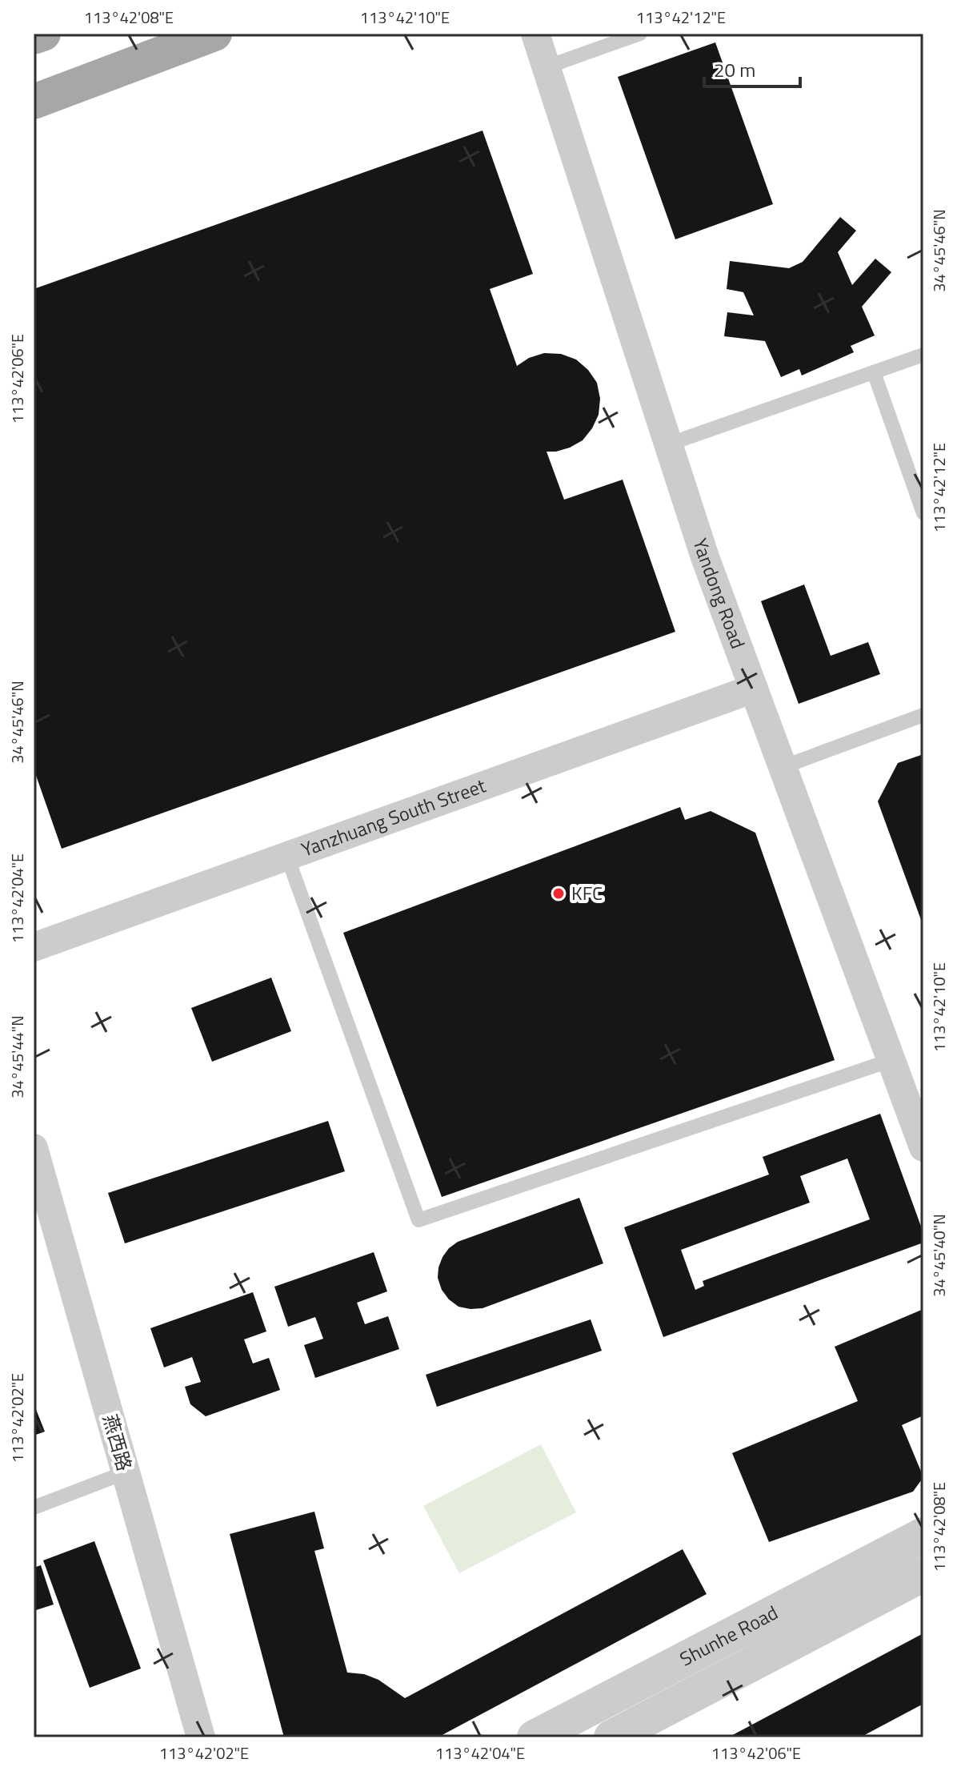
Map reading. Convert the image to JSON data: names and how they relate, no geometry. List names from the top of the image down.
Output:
{
  "streets": {
    "street": [
      "Yandong Road",
      "Yanzhuang South Street",
      "燕西路",
      "Shunhe Road"
    ]
  },
  "crossings": [
    ["Yandong Road", "Yanzhuang South Street"]
  ],
  "places": ["KFC"],
  "scale_bar": "20 m",
  "coordinates": [
    "113°42'08\"E",
    "113°42'10\"E",
    "113°42'12\"E",
    "34°45'46\"N",
    "113°42'06\"E",
    "113°42'04\"E",
    "34°45'44\"N",
    "34°45'40\"N",
    "113°42'02\"E"
  ]
}
